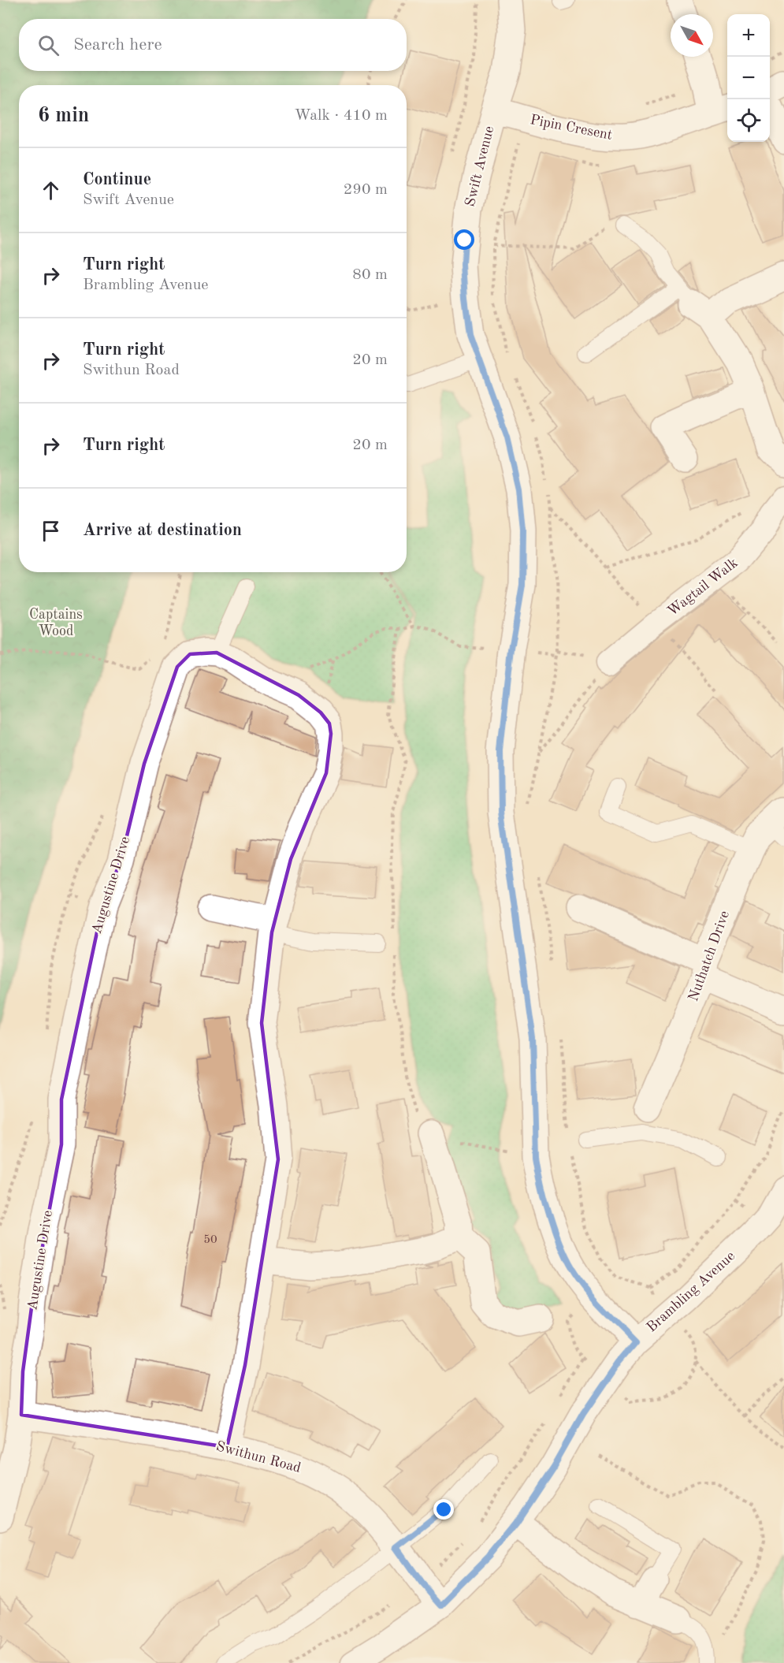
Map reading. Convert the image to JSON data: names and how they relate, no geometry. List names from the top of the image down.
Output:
{
  "streets": {
    "street": [
      "Pipin Cresent",
      "Swift Avenue",
      "Wagtail Walk",
      "Augustine Drive",
      "Nuthatch Drive",
      "Brambling Avenue",
      "Swithun Road"
    ]
  },
  "crossings": [
    ["Pipin Cresent", "Swift Avenue"],
    ["Swift Avenue", "Brambling Avenue"],
    ["Augustine Drive", "Swithun Road"],
    ["Brambling Avenue", "Swithun Road"]
  ],
  "parks": ["Captains Wood"],
  "house_numbers": ["50"],
  "north": "bottom right",
  "page": {
    "map_buttons": ["+", "−"],
    "search": "Search here",
    "heading": ["6 min", "Walk · 410 m"],
    "list": [
      ["Continue", "Swift Avenue", "290 m"],
      ["Turn right", "Brambling Avenue", "80 m"],
      ["Turn right", "Swithun Road", "20 m"],
      ["Turn right", "20 m"],
      "Arrive at destination"
    ]
  }
}
